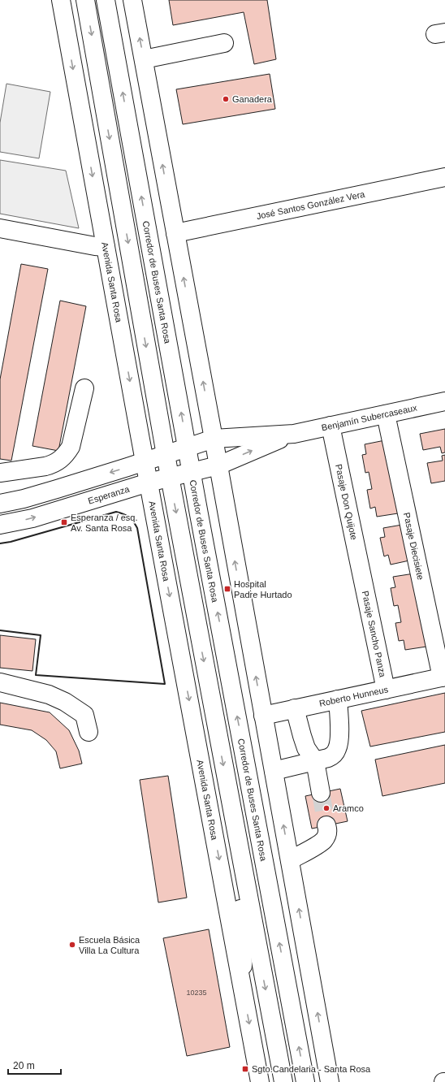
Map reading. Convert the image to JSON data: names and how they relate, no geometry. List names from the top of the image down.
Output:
{
  "streets": {
    "main road": [
      "José Santos González Vera",
      "Avenida Santa Rosa",
      "Corredor de Buses Santa Rosa",
      "Benjamín Subercaseaux",
      "Esperanza",
      "Pasaje Don Quijote",
      "Pasaje Diecisiete",
      "Pasaje Sancho Panza",
      "Roberto Hunneus"
    ]
  },
  "crossings": [
    ["Avenida Santa Rosa", "Esperanza"],
    ["Corredor de Buses Santa Rosa", "Esperanza"],
    ["Benjamín Subercaseaux", "Esperanza"],
    ["Benjamín Subercaseaux", "Pasaje Don Quijote"],
    ["Benjamín Subercaseaux", "Pasaje Diecisiete"],
    ["Pasaje Don Quijote", "Pasaje Sancho Panza"],
    ["Pasaje Diecisiete", "Roberto Hunneus"],
    ["Pasaje Sancho Panza", "Roberto Hunneus"]
  ],
  "places": {
    "other": ["Ganadera", "Aramco", "Escuela Básica Villa La Cultura"],
    "transit": ["Esperanza / esq. Av. Santa Rosa", "Hospital Padre Hurtado", "Sgto.Candelaria - Santa Rosa"]
  },
  "house_numbers": ["10235"],
  "scale_bar": "20 m"
}
